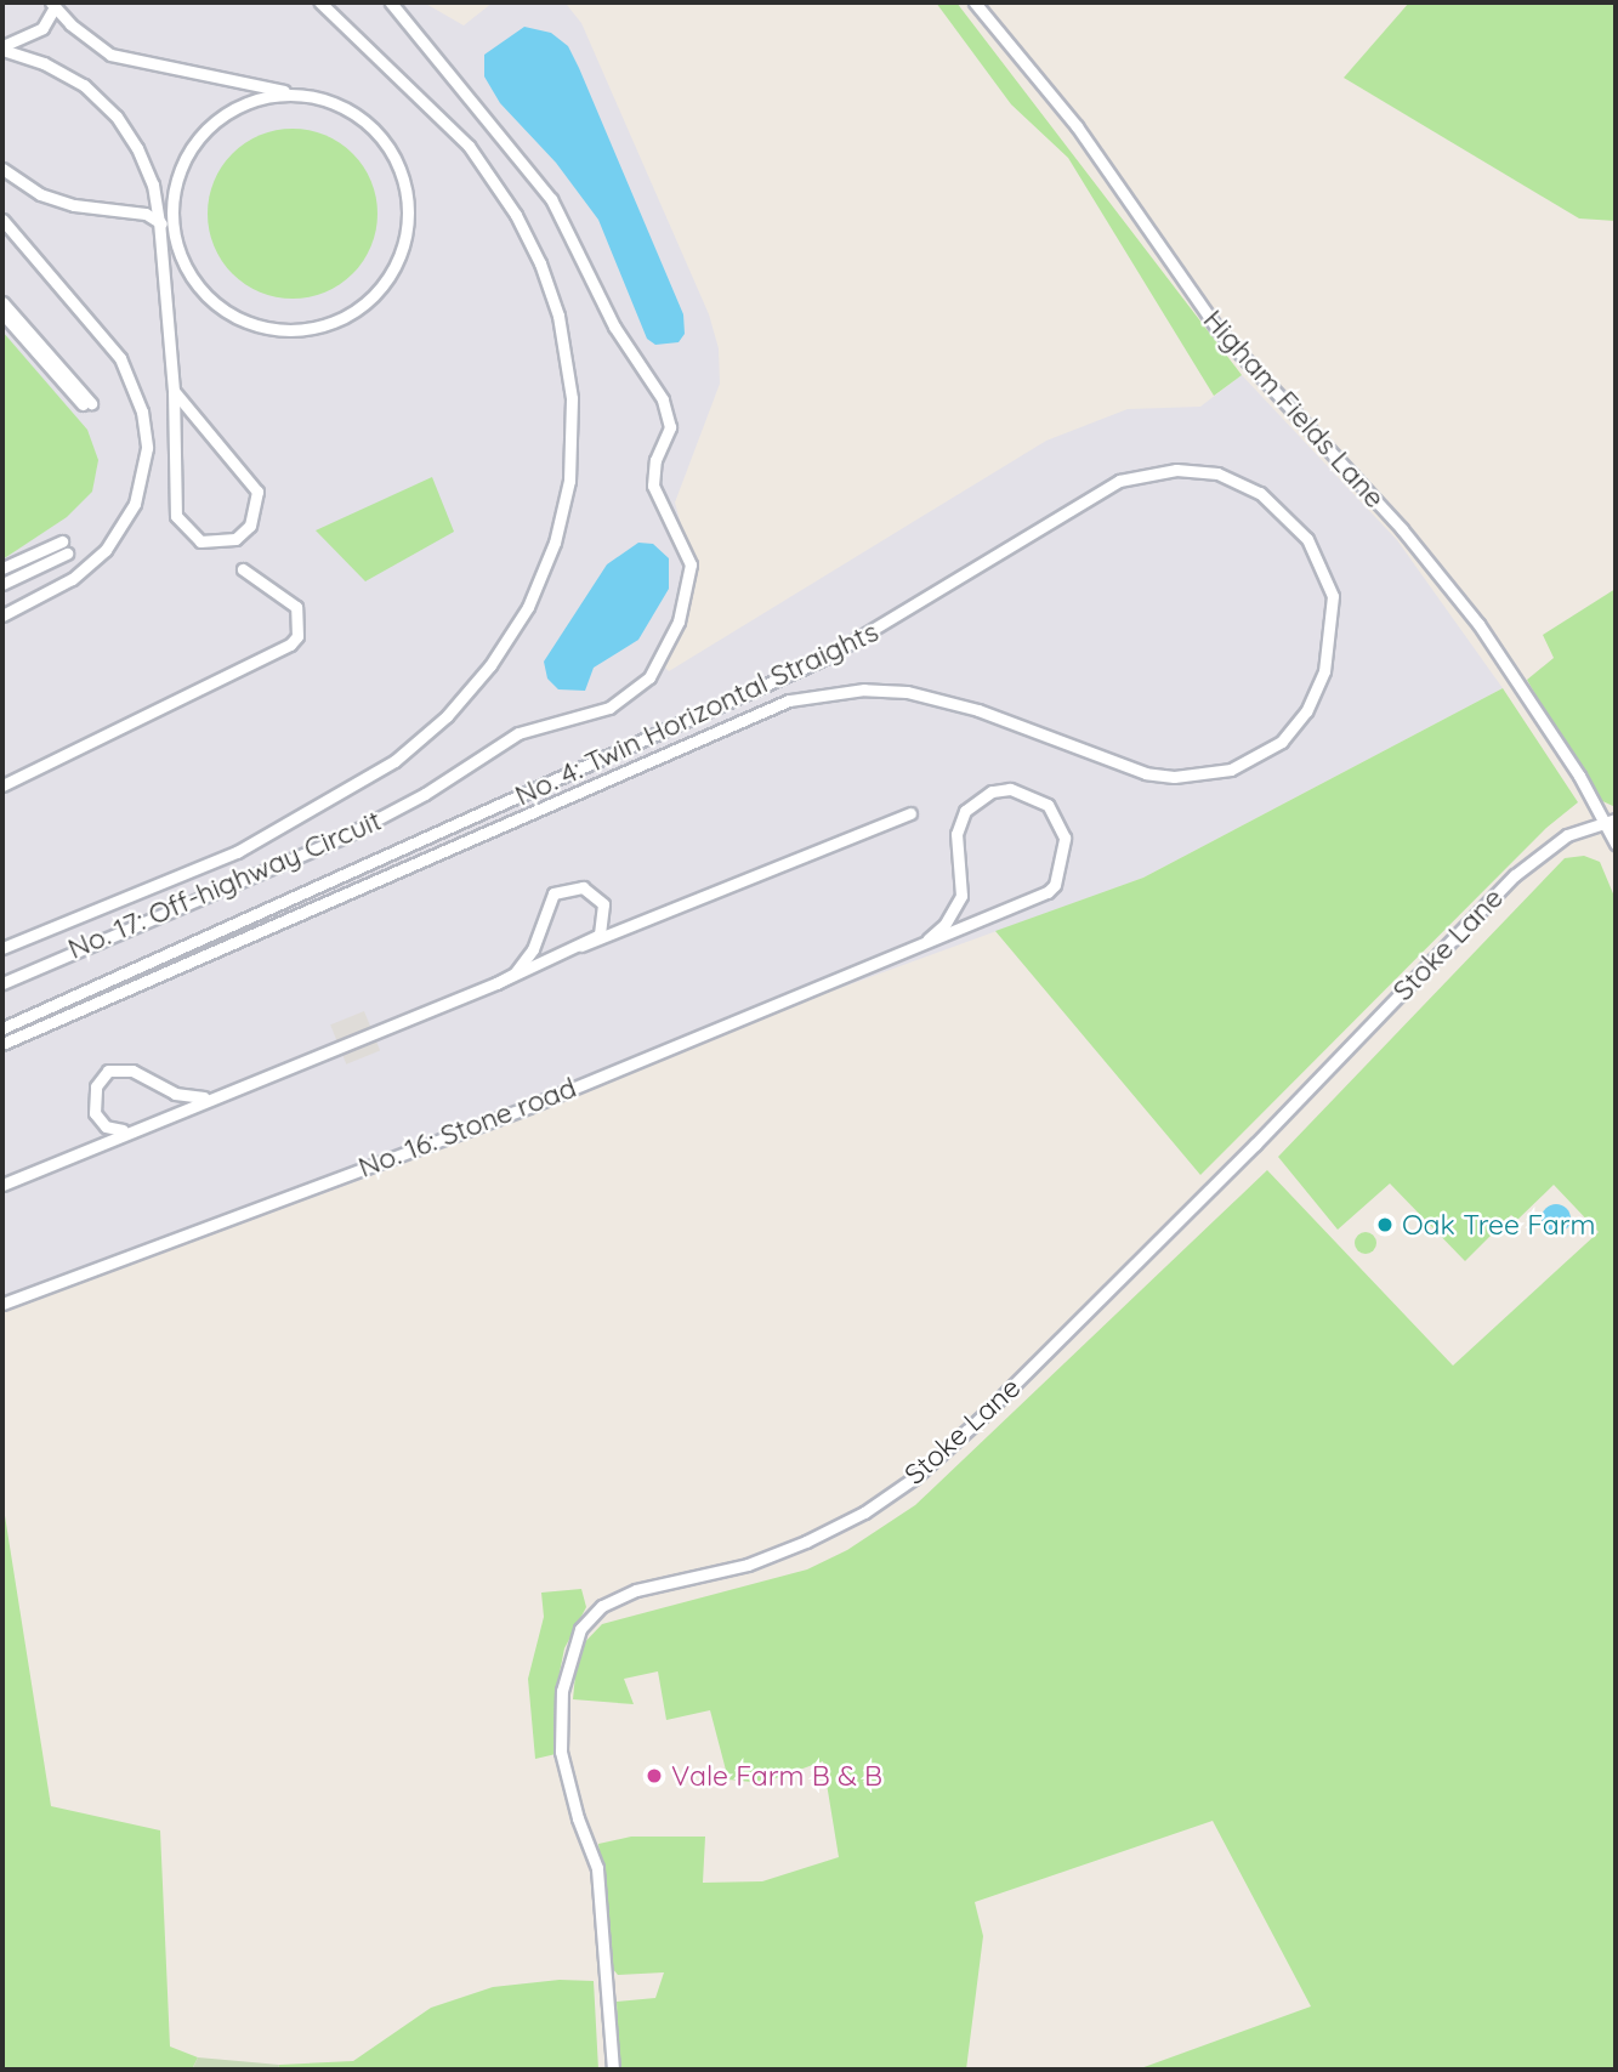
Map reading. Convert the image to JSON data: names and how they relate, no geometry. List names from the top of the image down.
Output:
{
  "streets": {
    "street": [
      "Higham Fields Lane",
      "No. 4: Twin Horizontal Straights",
      "No. 17: Off-highway Circuit",
      "Stoke Lane",
      "No. 16: Stone road"
    ]
  },
  "crossings": [
    ["Higham Fields Lane", "Stoke Lane"]
  ],
  "places": ["Oak Tree Farm", "Vale Farm B & B"]
}
